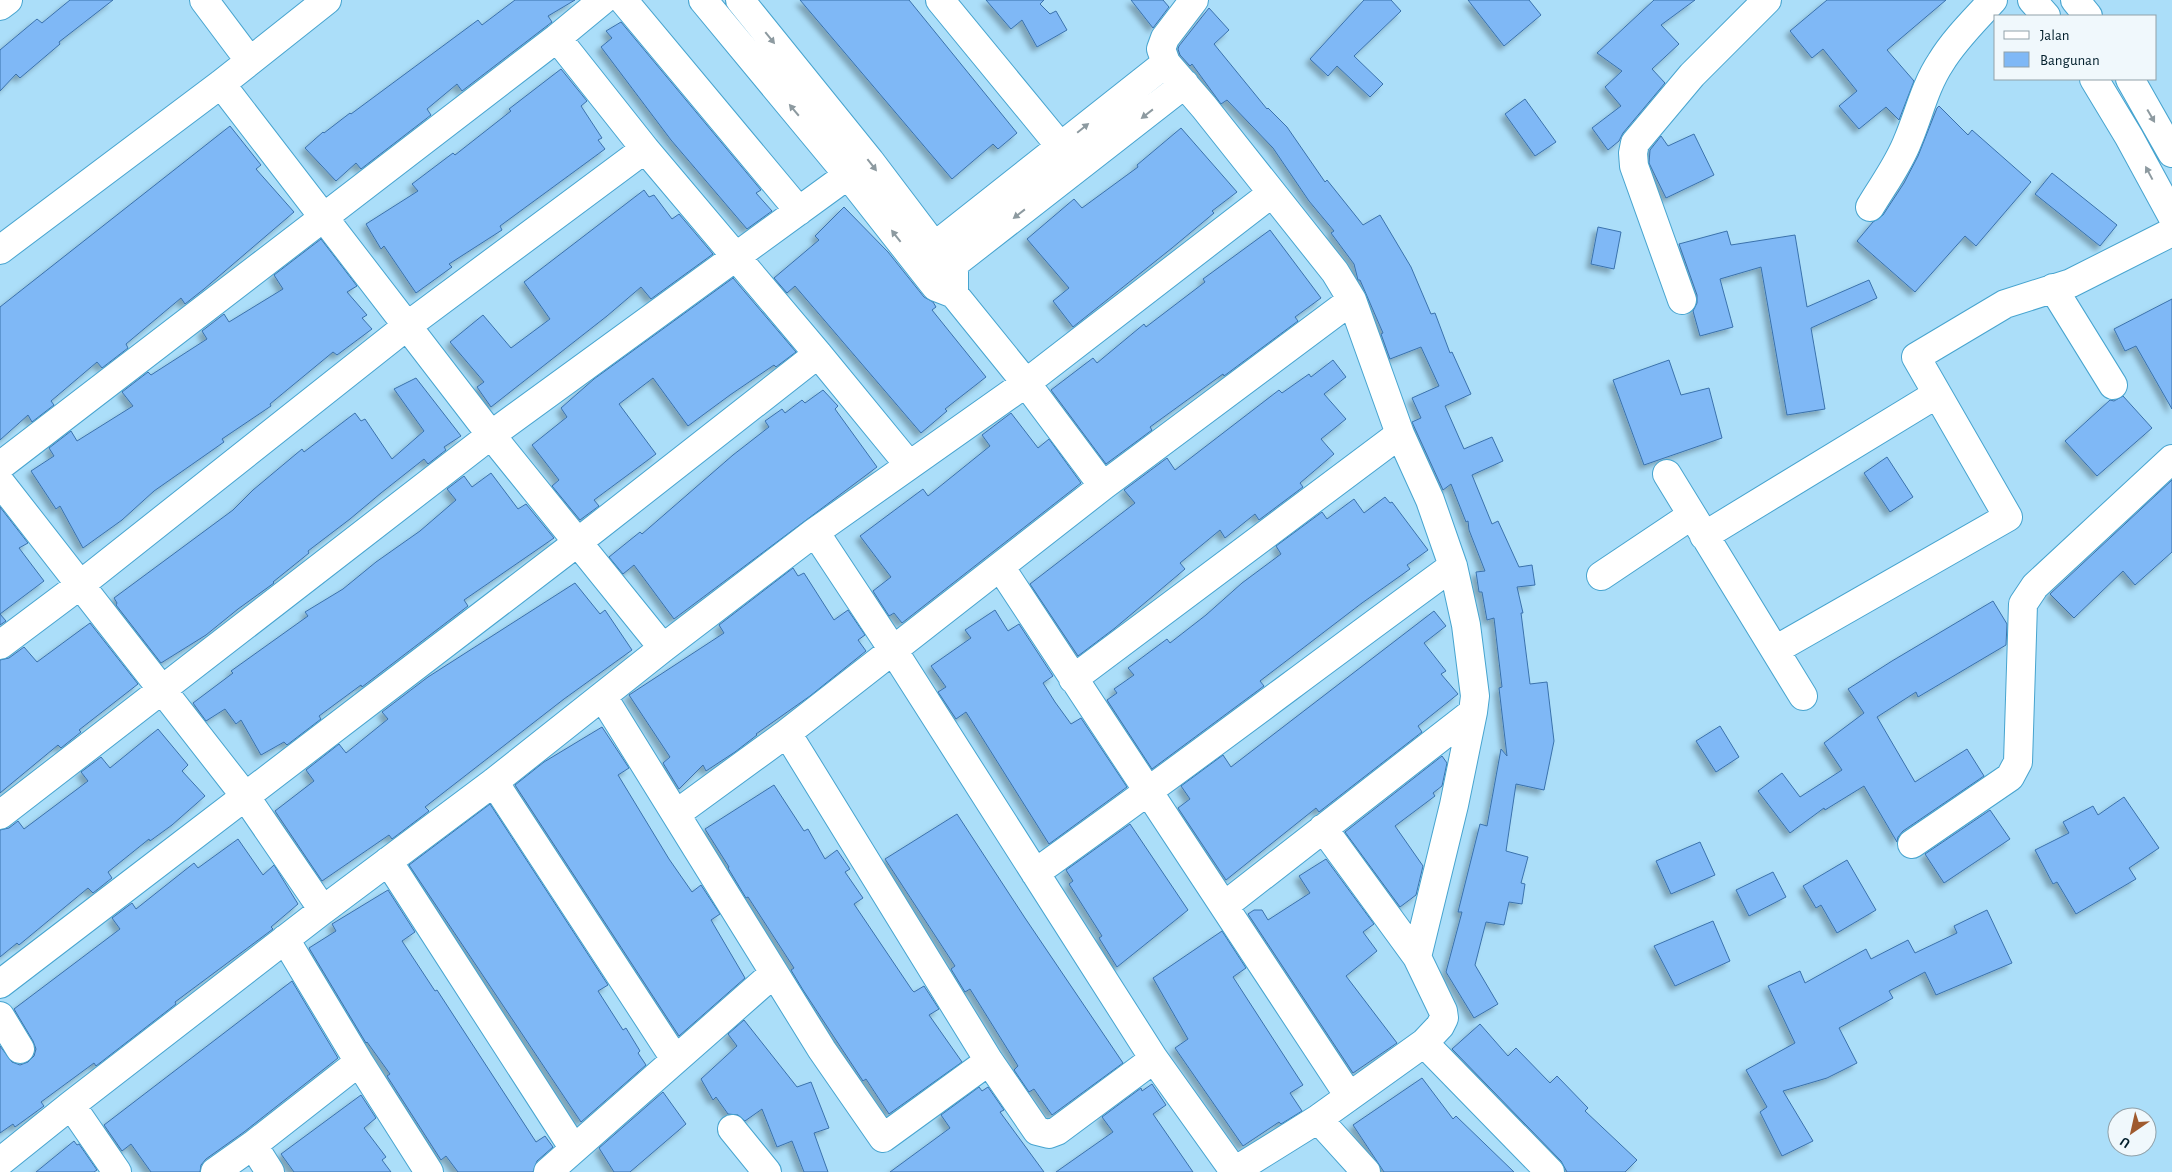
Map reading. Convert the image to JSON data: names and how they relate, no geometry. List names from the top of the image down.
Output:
{
  "legend": ["Jalan", "Bangunan"],
  "north": "bottom left"
}
